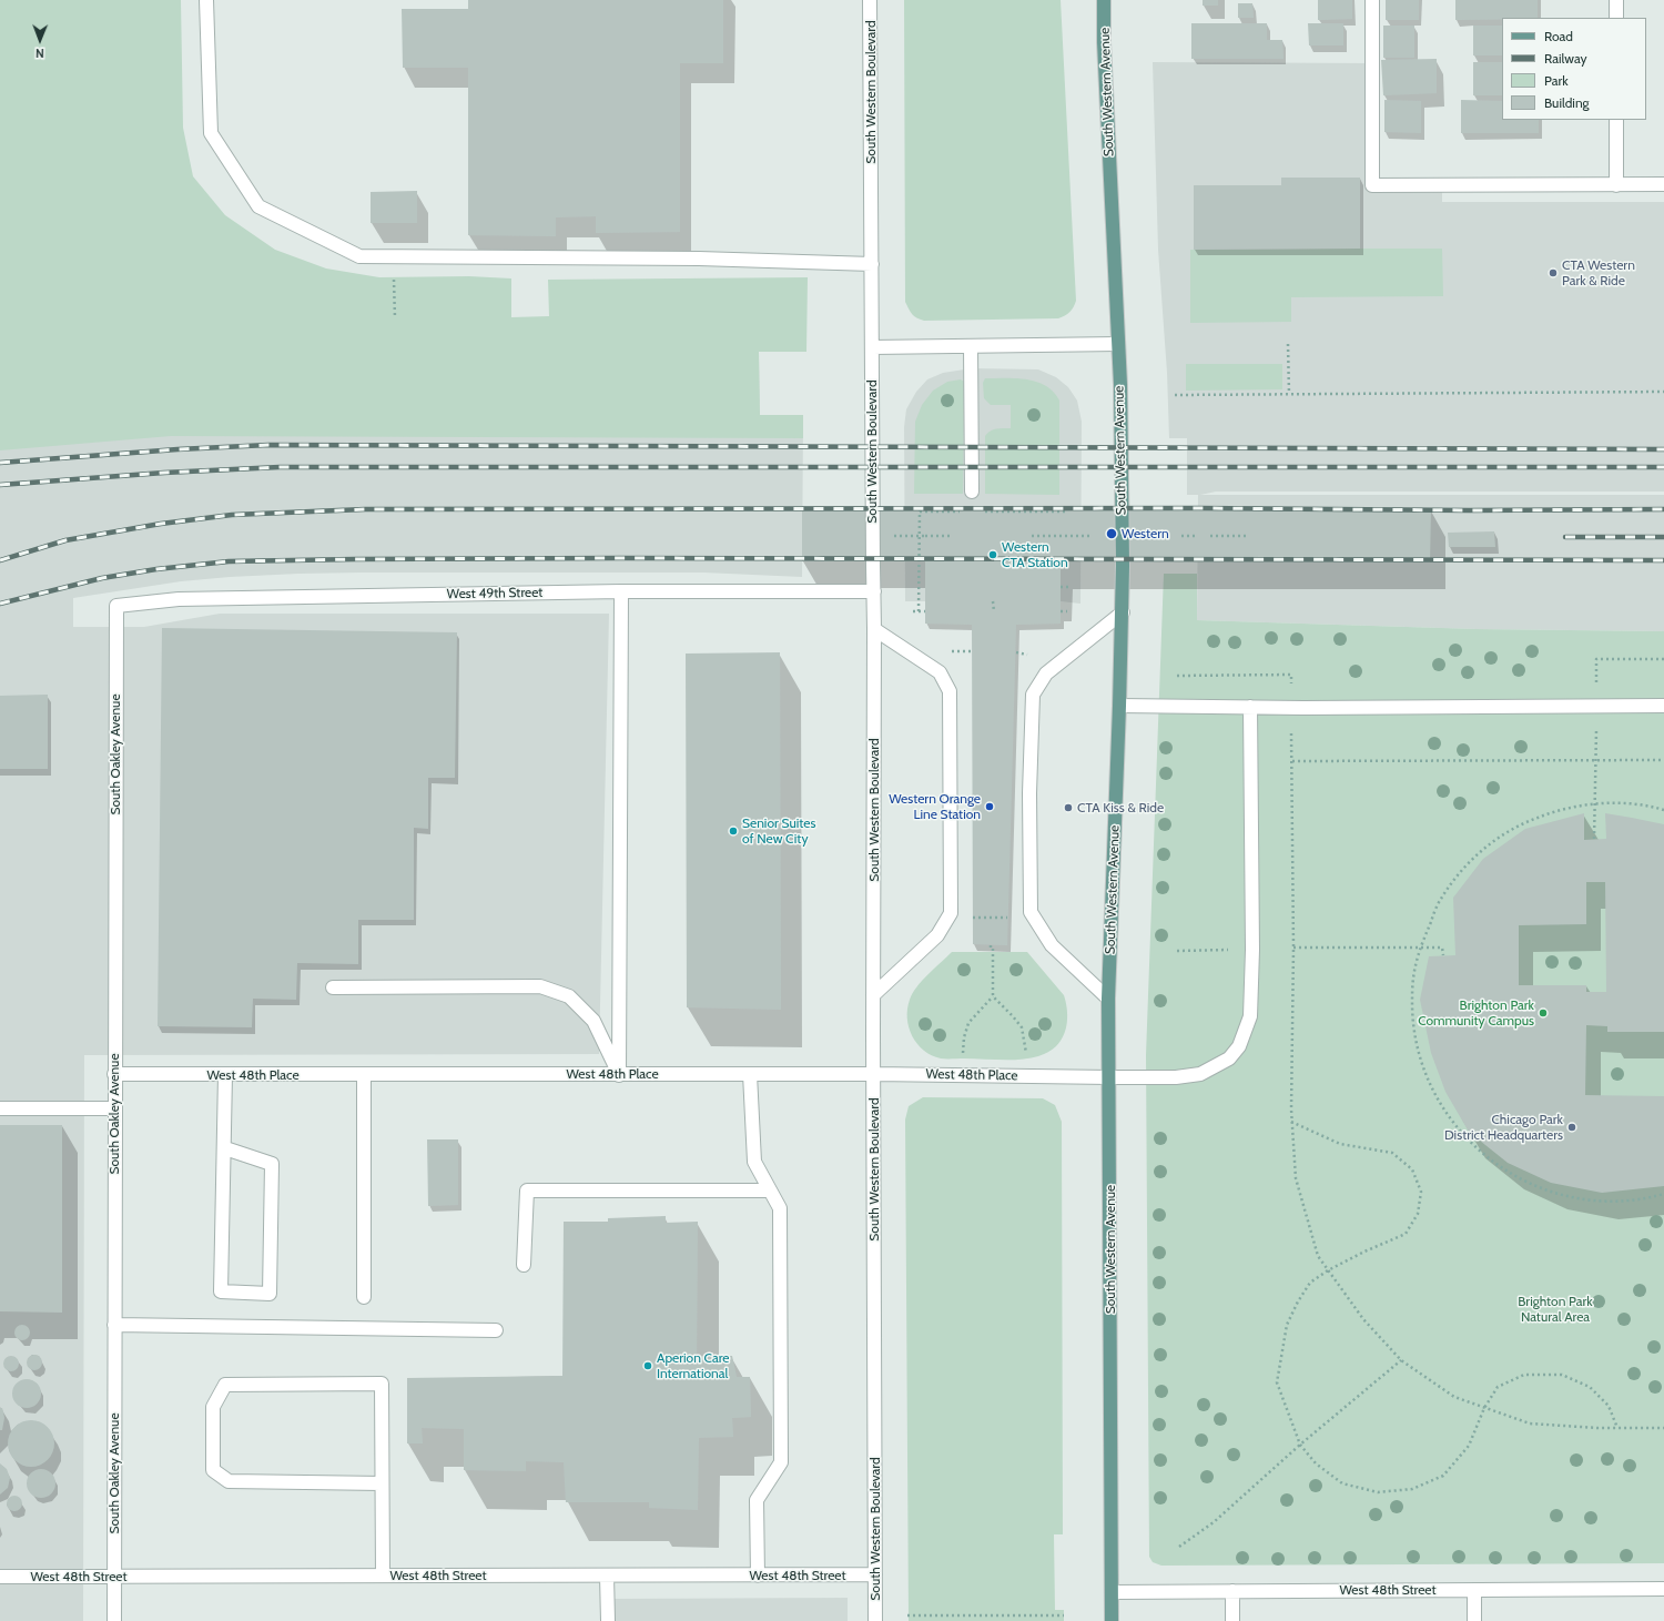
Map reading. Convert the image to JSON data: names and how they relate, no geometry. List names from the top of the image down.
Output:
{
  "streets": {
    "main road": ["South Western Avenue"],
    "street": [
      "South Western Boulevard",
      "West 49th Street",
      "South Oakley Avenue",
      "West 48th Place",
      "West 48th Street"
    ]
  },
  "crossings": [
    ["South Western Boulevard", "West 49th Street"],
    ["South Western Boulevard", "West 48th Place"],
    ["South Western Boulevard", "West 48th Street"],
    ["South Western Avenue", "West 48th Place"],
    ["South Western Avenue", "West 48th Street"],
    ["West 49th Street", "South Oakley Avenue"],
    ["South Oakley Avenue", "West 48th Place"],
    ["South Oakley Avenue", "West 48th Street"]
  ],
  "parks": ["Brighton Park Natural Area"],
  "places": [
    "CTA Western Park & Ride",
    "Western",
    "Western CTA Station",
    "Western Orange Line Station",
    "CTA Kiss & Ride",
    "Senior Suites of New City",
    "Brighton Park Community Campus",
    "Chicago Park District Headquarters",
    "Aperion Care International"
  ],
  "legend": [
    "Road",
    "Railway",
    "Park",
    "Building"
  ],
  "north": "bottom"
}
